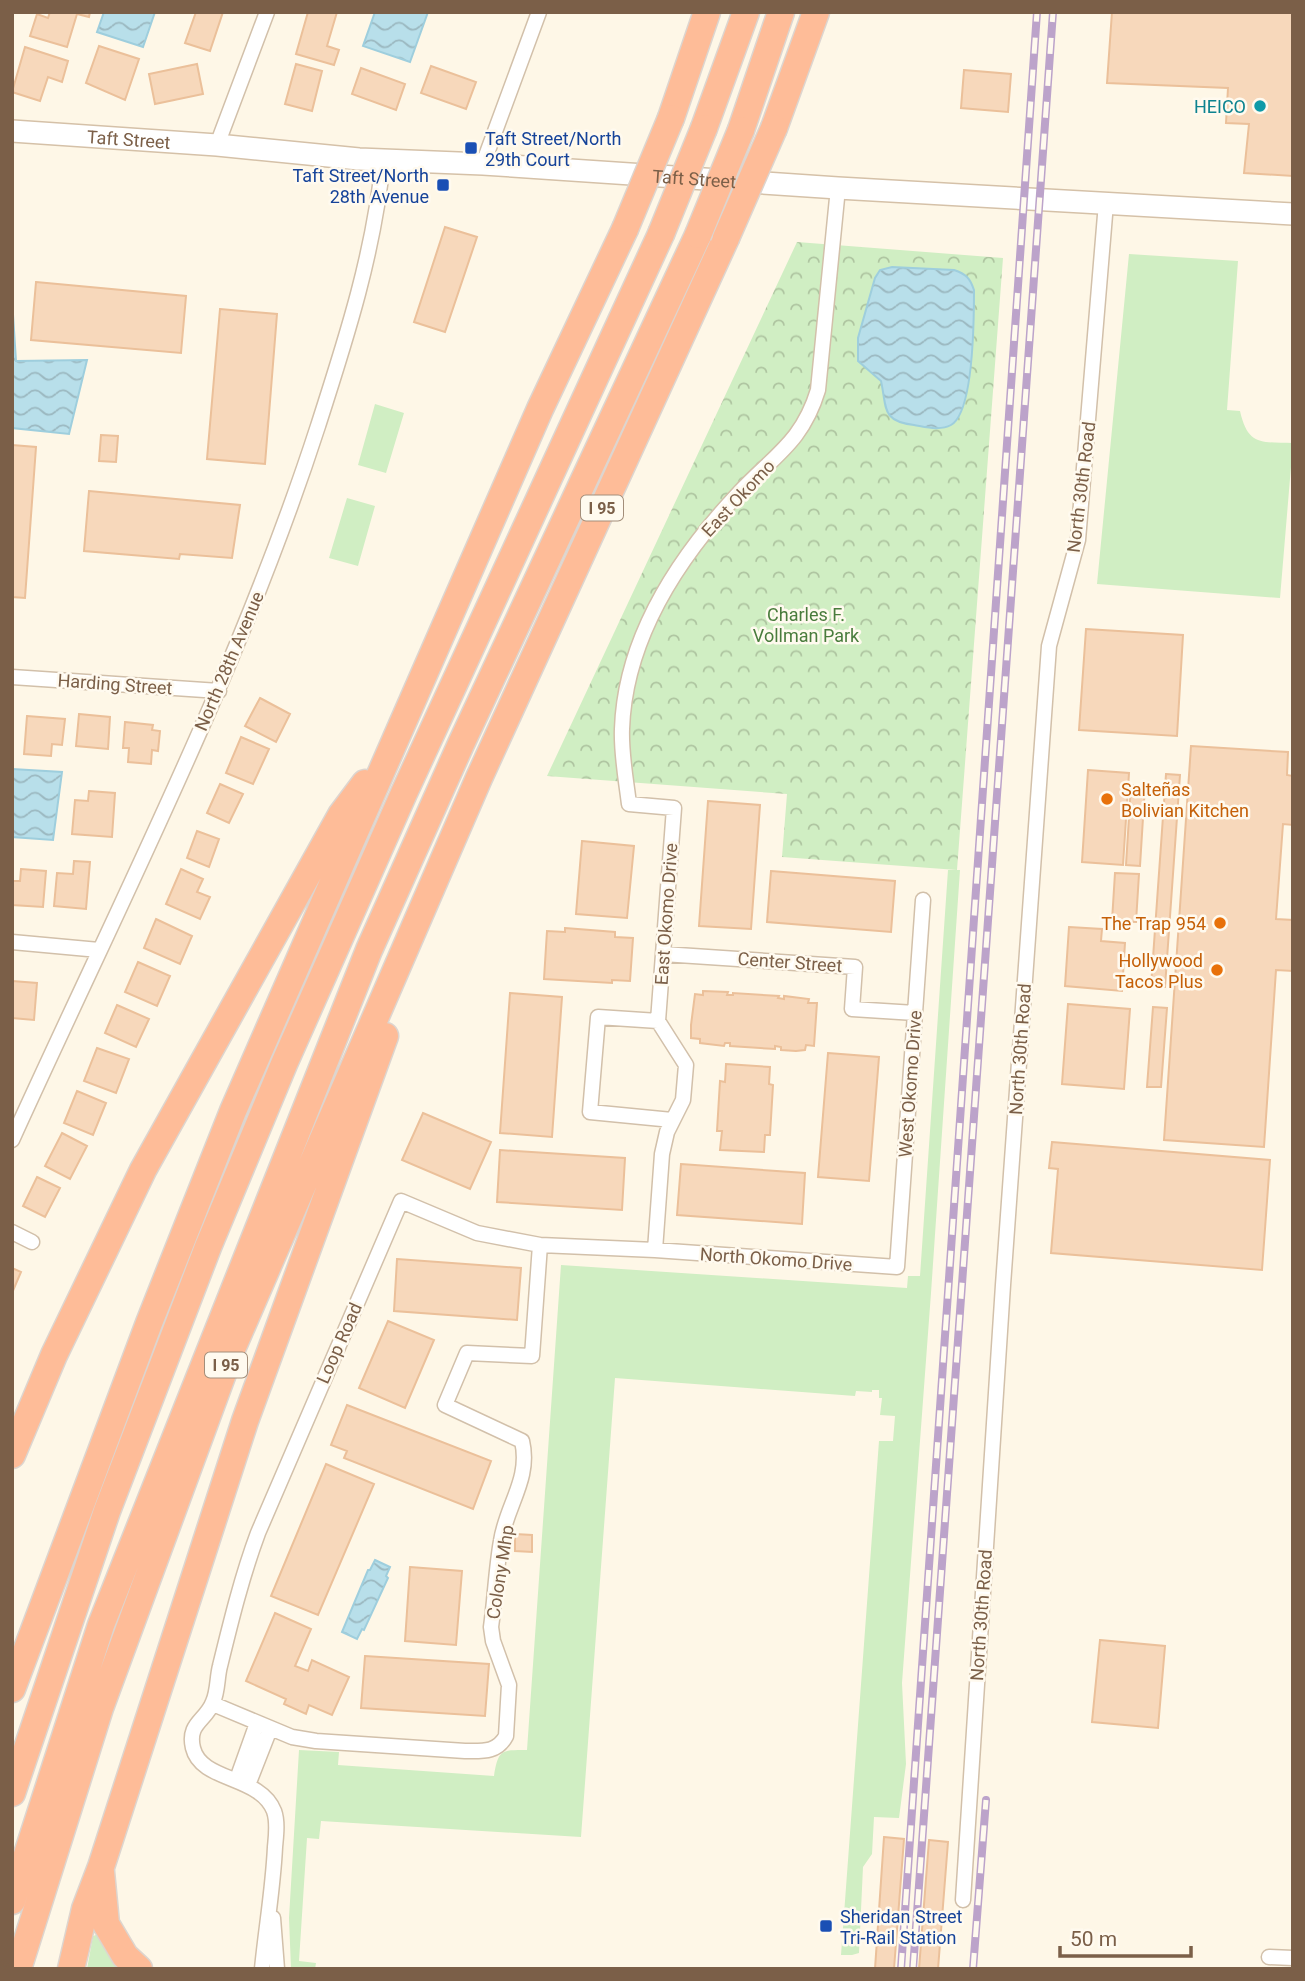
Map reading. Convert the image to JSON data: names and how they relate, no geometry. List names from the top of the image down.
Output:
{
  "streets": {
    "highway": ["I 95"],
    "street": [
      "Taft Street",
      "North 30th Road",
      "East Okomo",
      "North 28th Avenue",
      "Harding Street",
      "East Okomo Drive",
      "Center Street",
      "West Okomo Drive",
      "North Okomo Drive",
      "Loop Road",
      "Colony Mhp"
    ]
  },
  "crossings": [
    ["Taft Street", "North 30th Road"],
    ["Taft Street", "East Okomo"],
    ["Taft Street", "North 28th Avenue"],
    ["East Okomo", "East Okomo Drive"],
    ["North 28th Avenue", "Harding Street"],
    ["East Okomo Drive", "Center Street"],
    ["Center Street", "West Okomo Drive"],
    ["West Okomo Drive", "North Okomo Drive"],
    ["North Okomo Drive", "Loop Road"],
    ["North Okomo Drive", "Colony Mhp"]
  ],
  "parks": ["Charles F. Vollman Park"],
  "places": {
    "other": [
      "HEICO",
      "Salteñas Bolivian Kitchen",
      "The Trap 954",
      "Hollywood Tacos Plus"
    ],
    "transit": ["Taft Street/North 29th Court", "Taft Street/North 28th Avenue", "Sheridan Street Tri-Rail Station"]
  },
  "scale_bar": "50 m"
}
